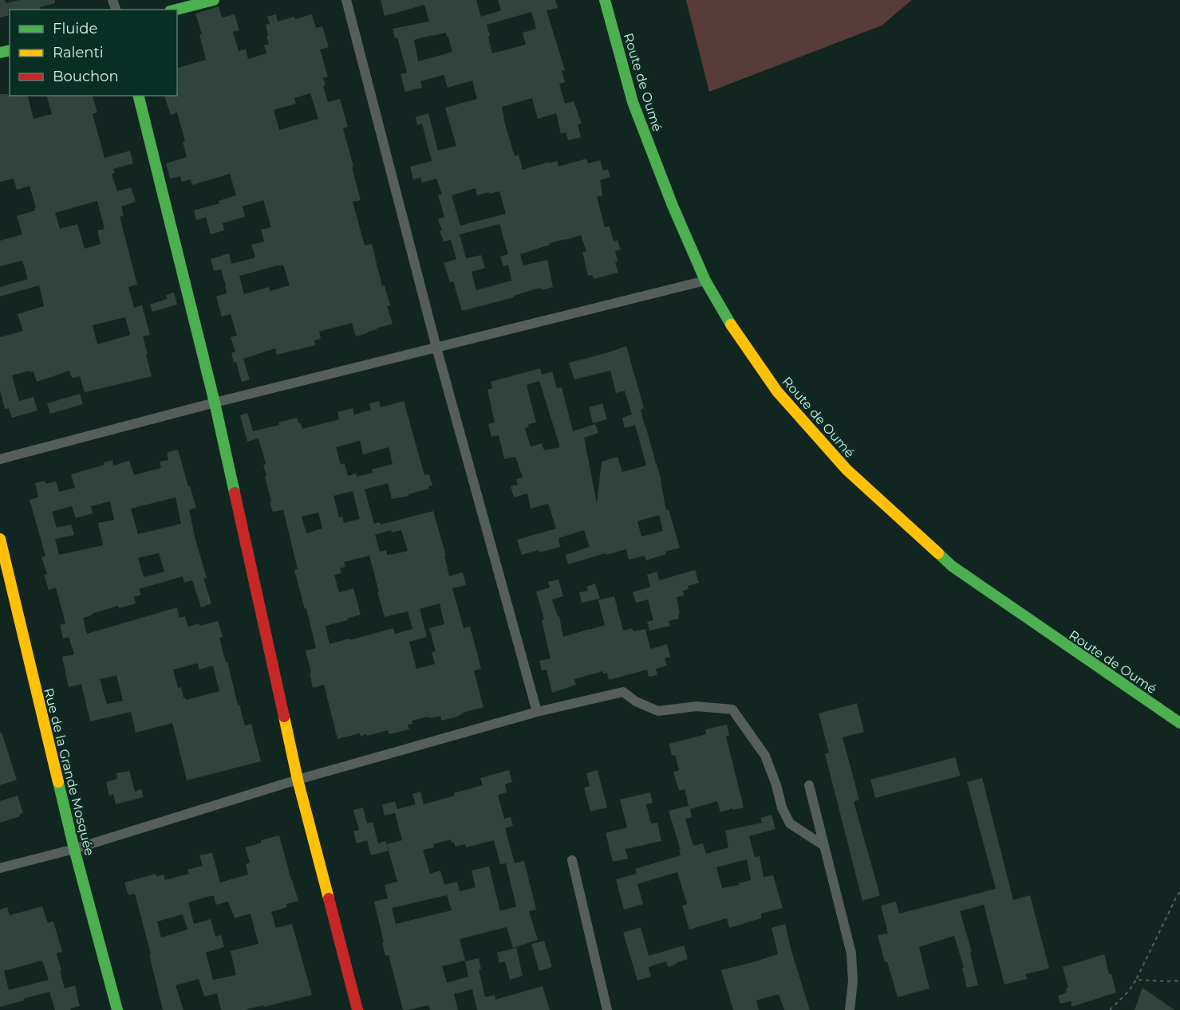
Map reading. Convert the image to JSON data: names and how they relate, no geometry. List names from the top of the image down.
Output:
{
  "streets": {
    "street": ["Route de Oumé", "Rue de la Grande Mosquée"]
  },
  "legend": ["Fluide", "Ralenti", "Bouchon"]
}
